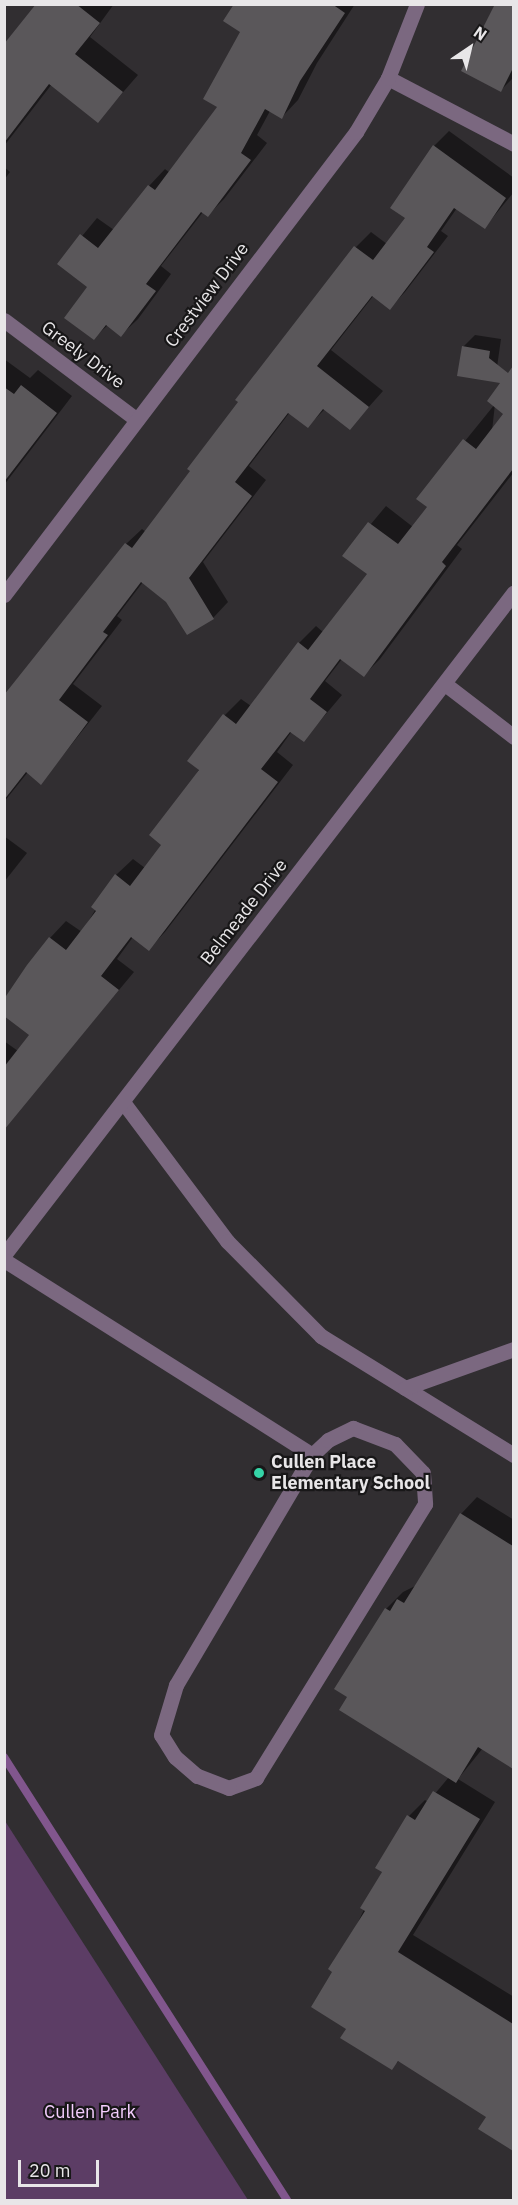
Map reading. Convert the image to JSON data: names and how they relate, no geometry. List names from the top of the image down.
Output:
{
  "streets": {
    "street": ["Crestview Drive", "Greely Drive", "Belmeade Drive"]
  },
  "crossings": [
    ["Crestview Drive", "Greely Drive"]
  ],
  "parks": ["Cullen Park"],
  "places": ["Cullen Place Elementary School"],
  "scale_bar": "20 m",
  "north": "top right"
}
